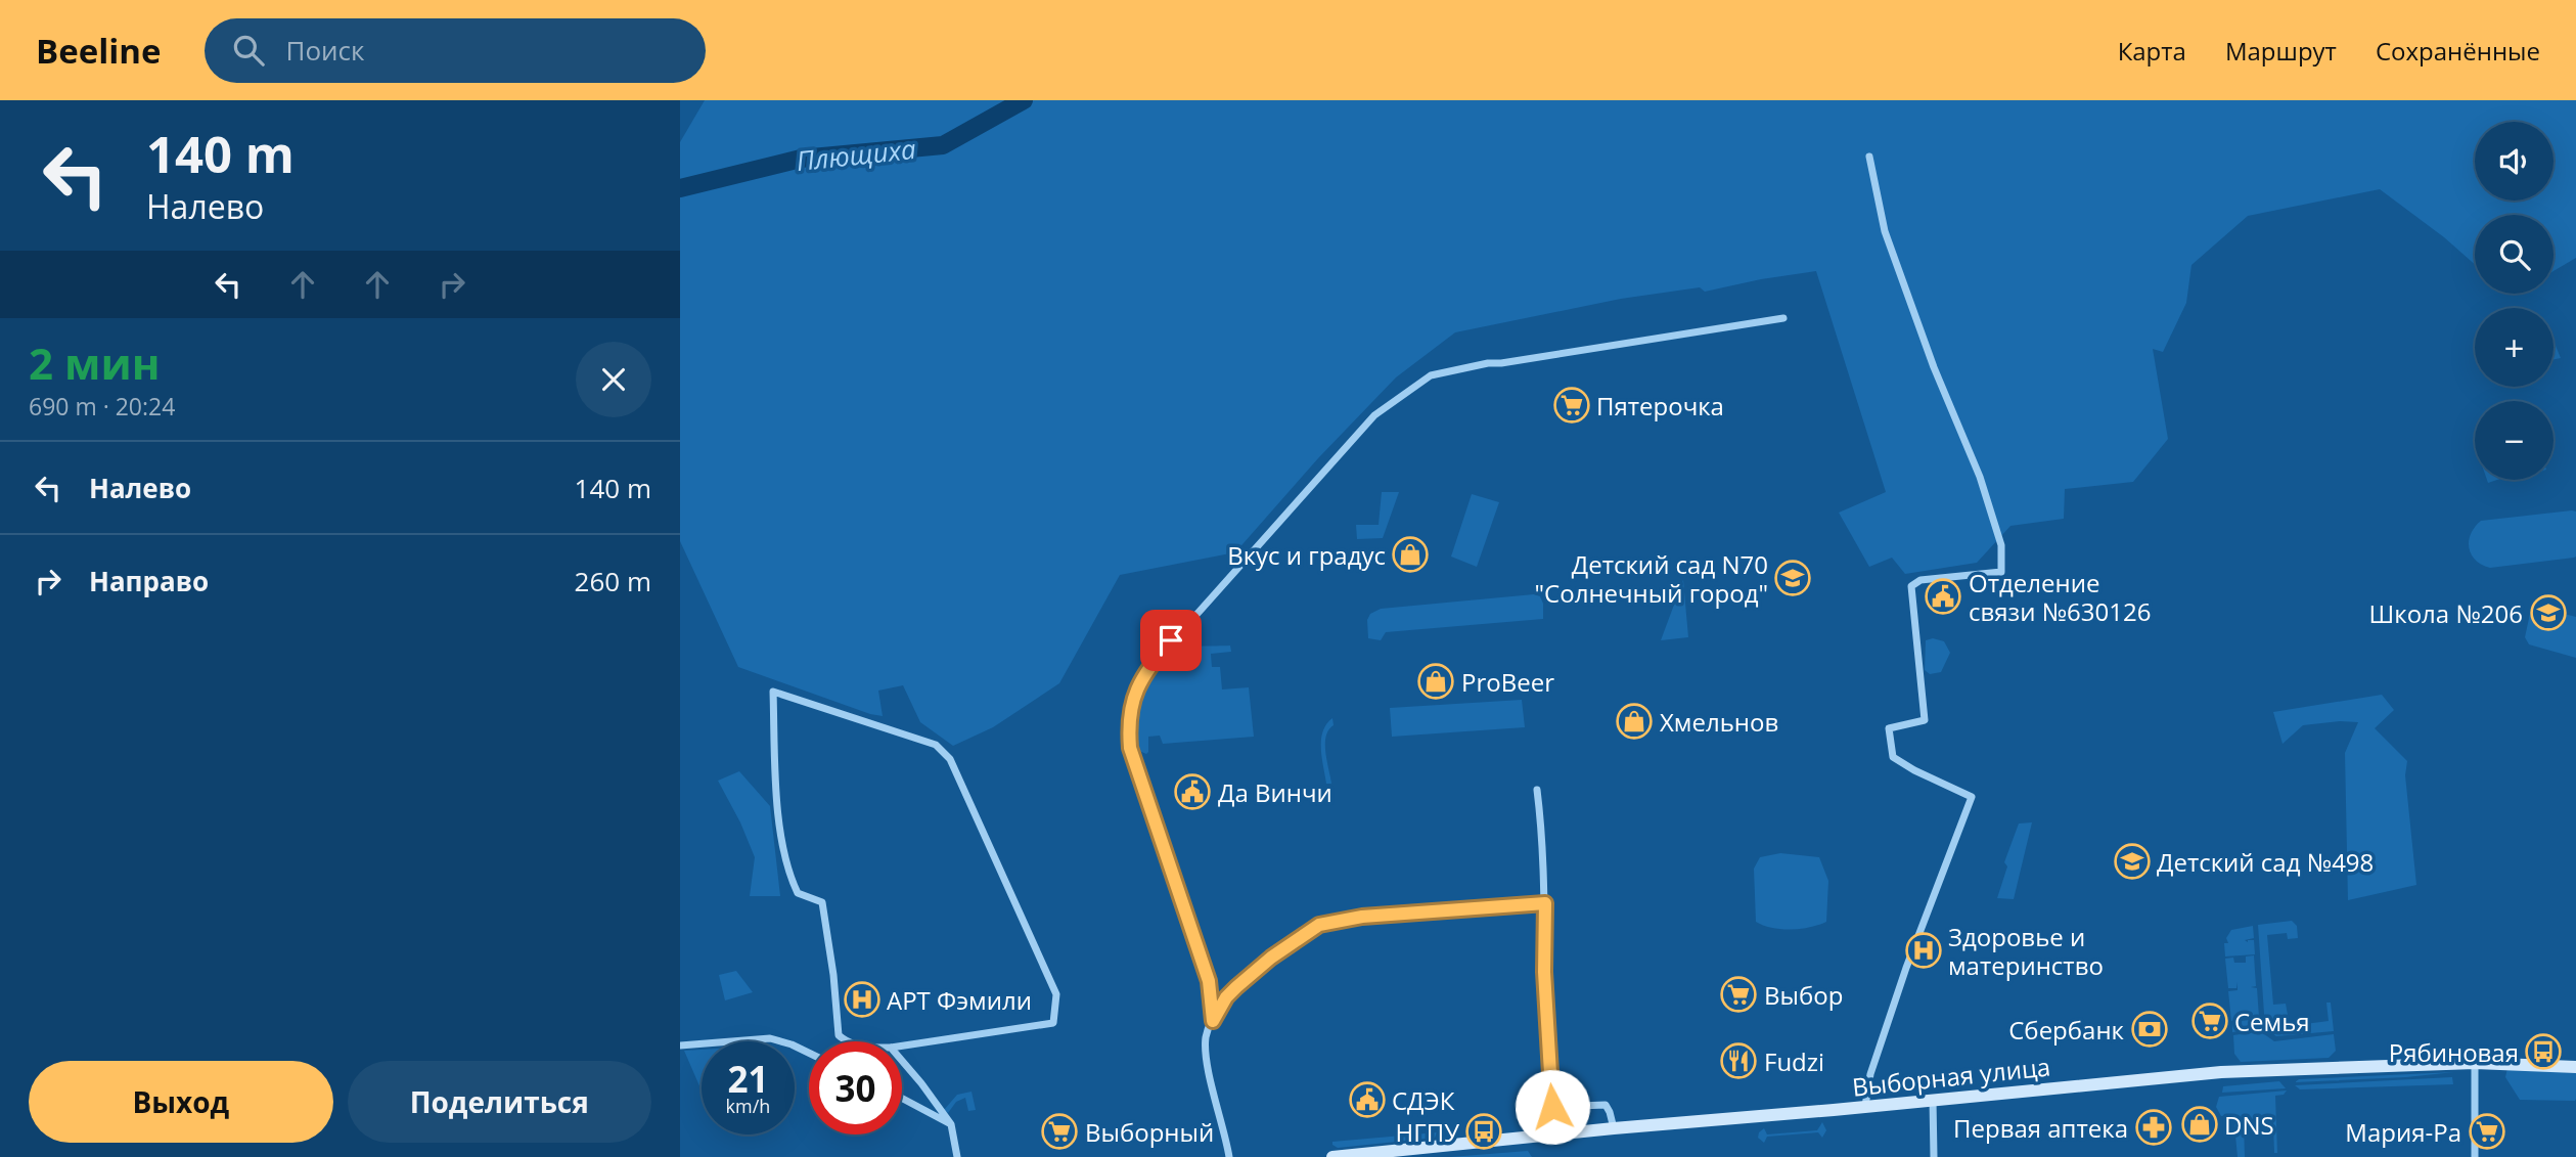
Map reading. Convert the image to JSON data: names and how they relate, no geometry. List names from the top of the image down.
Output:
{
  "streets": {
    "main road": ["Выборная улица"]
  },
  "water": ["Плющиха"],
  "places": {
    "supermarket": [
      "Пятерочка",
      "Выбор",
      "Семья",
      "Выборный",
      "Мария-Ра"
    ],
    "shop": [
      "Вкус и градус",
      "ProBeer",
      "Хмельнов",
      "DNS"
    ],
    "school or university": ["Детский сад N70 \"Солнечный город\"", "Школа №206", "Детский сад №498"],
    "public building": ["Отделение связи №630126", "Да Винчи", "СДЭК"],
    "hospital": ["Здоровье и материнство", "АРТ Фэмили"],
    "bank": ["Сбербанк"],
    "bus stop": ["Рябиновая", "НГПУ"],
    "restaurant": ["Fudzi"],
    "pharmacy": ["Первая аптека"]
  },
  "page": {
    "header": "Beeline",
    "search": "Поиск",
    "nav": ["Карта", "Маршрут", "Сохранённые"],
    "turn": ["140 m", "Налево"],
    "map_buttons": ["+", "−"],
    "heading": ["2 мин", "690 m · 20:24"],
    "list": [
      {
        "name": "Налево",
        "value": "140 m"
      },
      {
        "name": "Направо",
        "value": "260 m"
      }
    ],
    "speed": "21 km/h",
    "limit": "30",
    "buttons": ["Выход", "Поделиться"]
  }
}
